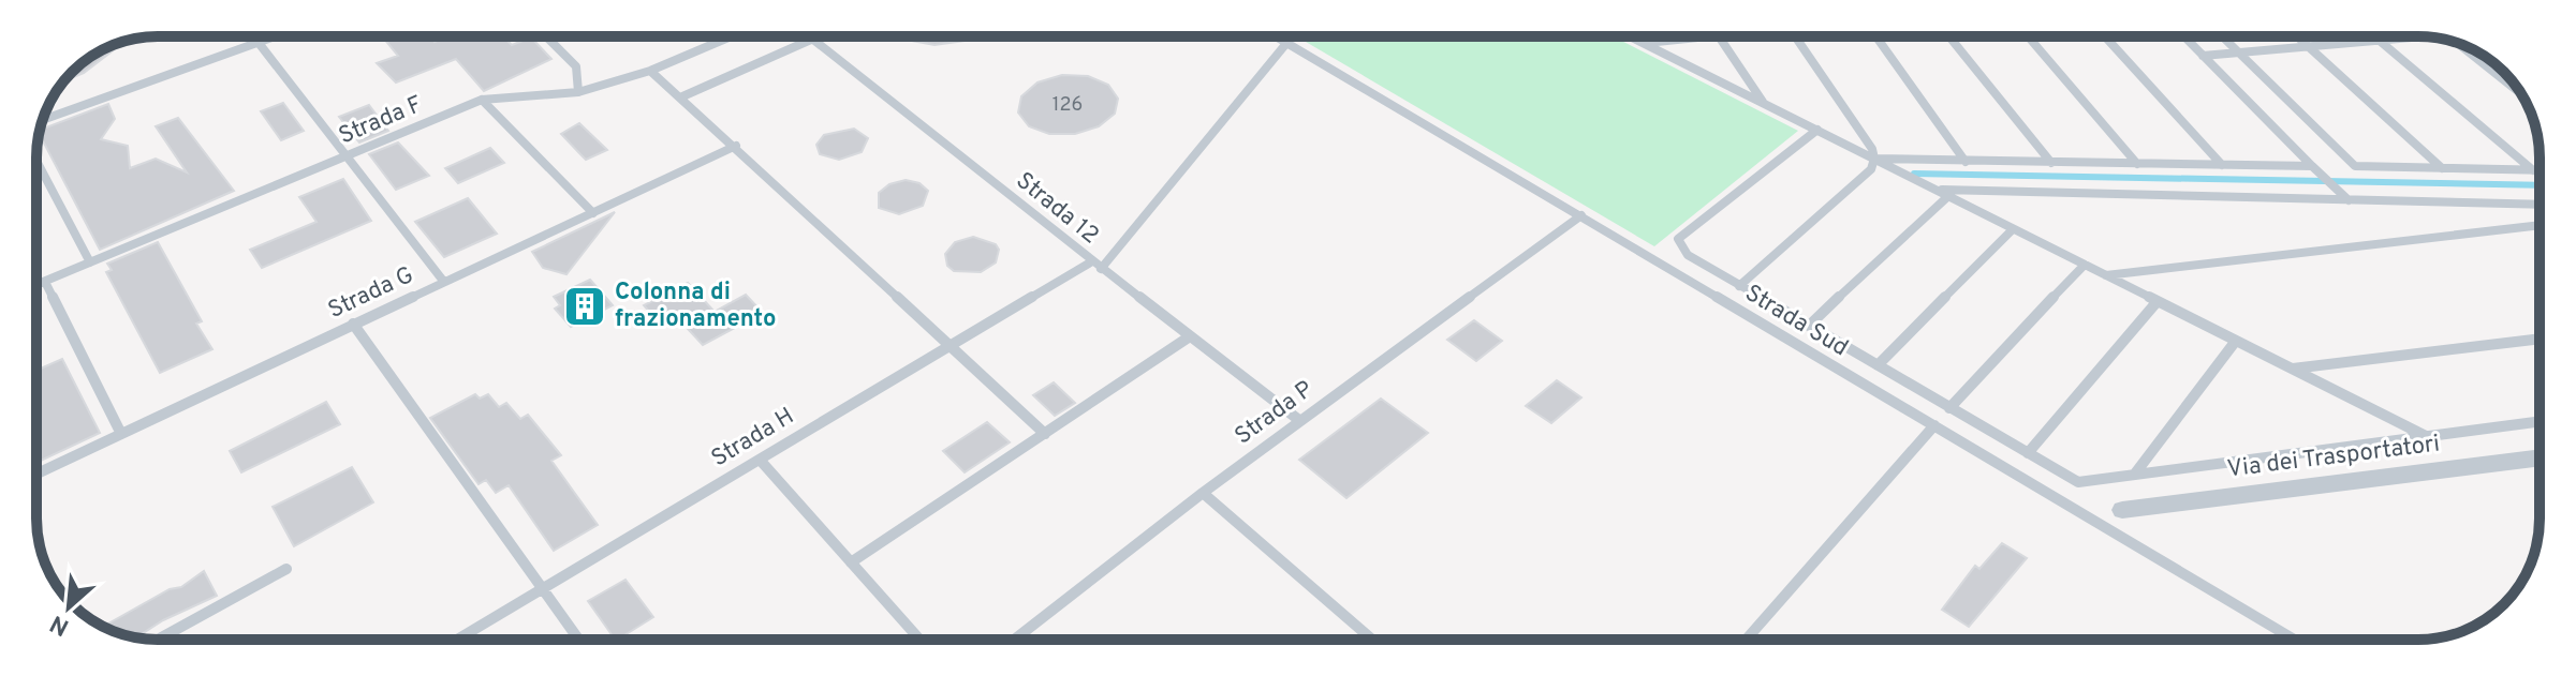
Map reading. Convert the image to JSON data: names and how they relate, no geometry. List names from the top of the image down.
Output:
{
  "streets": {
    "street": ["Via dei Trasportatori"],
    "lane": [
      "Strada F",
      "Strada 12",
      "Strada G",
      "Strada Sud",
      "Strada P",
      "Strada H"
    ]
  },
  "crossings": [
    ["Strada 12", "Strada P"],
    ["Strada 12", "Strada H"],
    ["Strada Sud", "Strada P"],
    ["Strada Sud", "Strada H"]
  ],
  "places": {
    "building": ["Colonna di frazionamento"]
  },
  "house_numbers": ["126"],
  "north": "bottom left"
}
